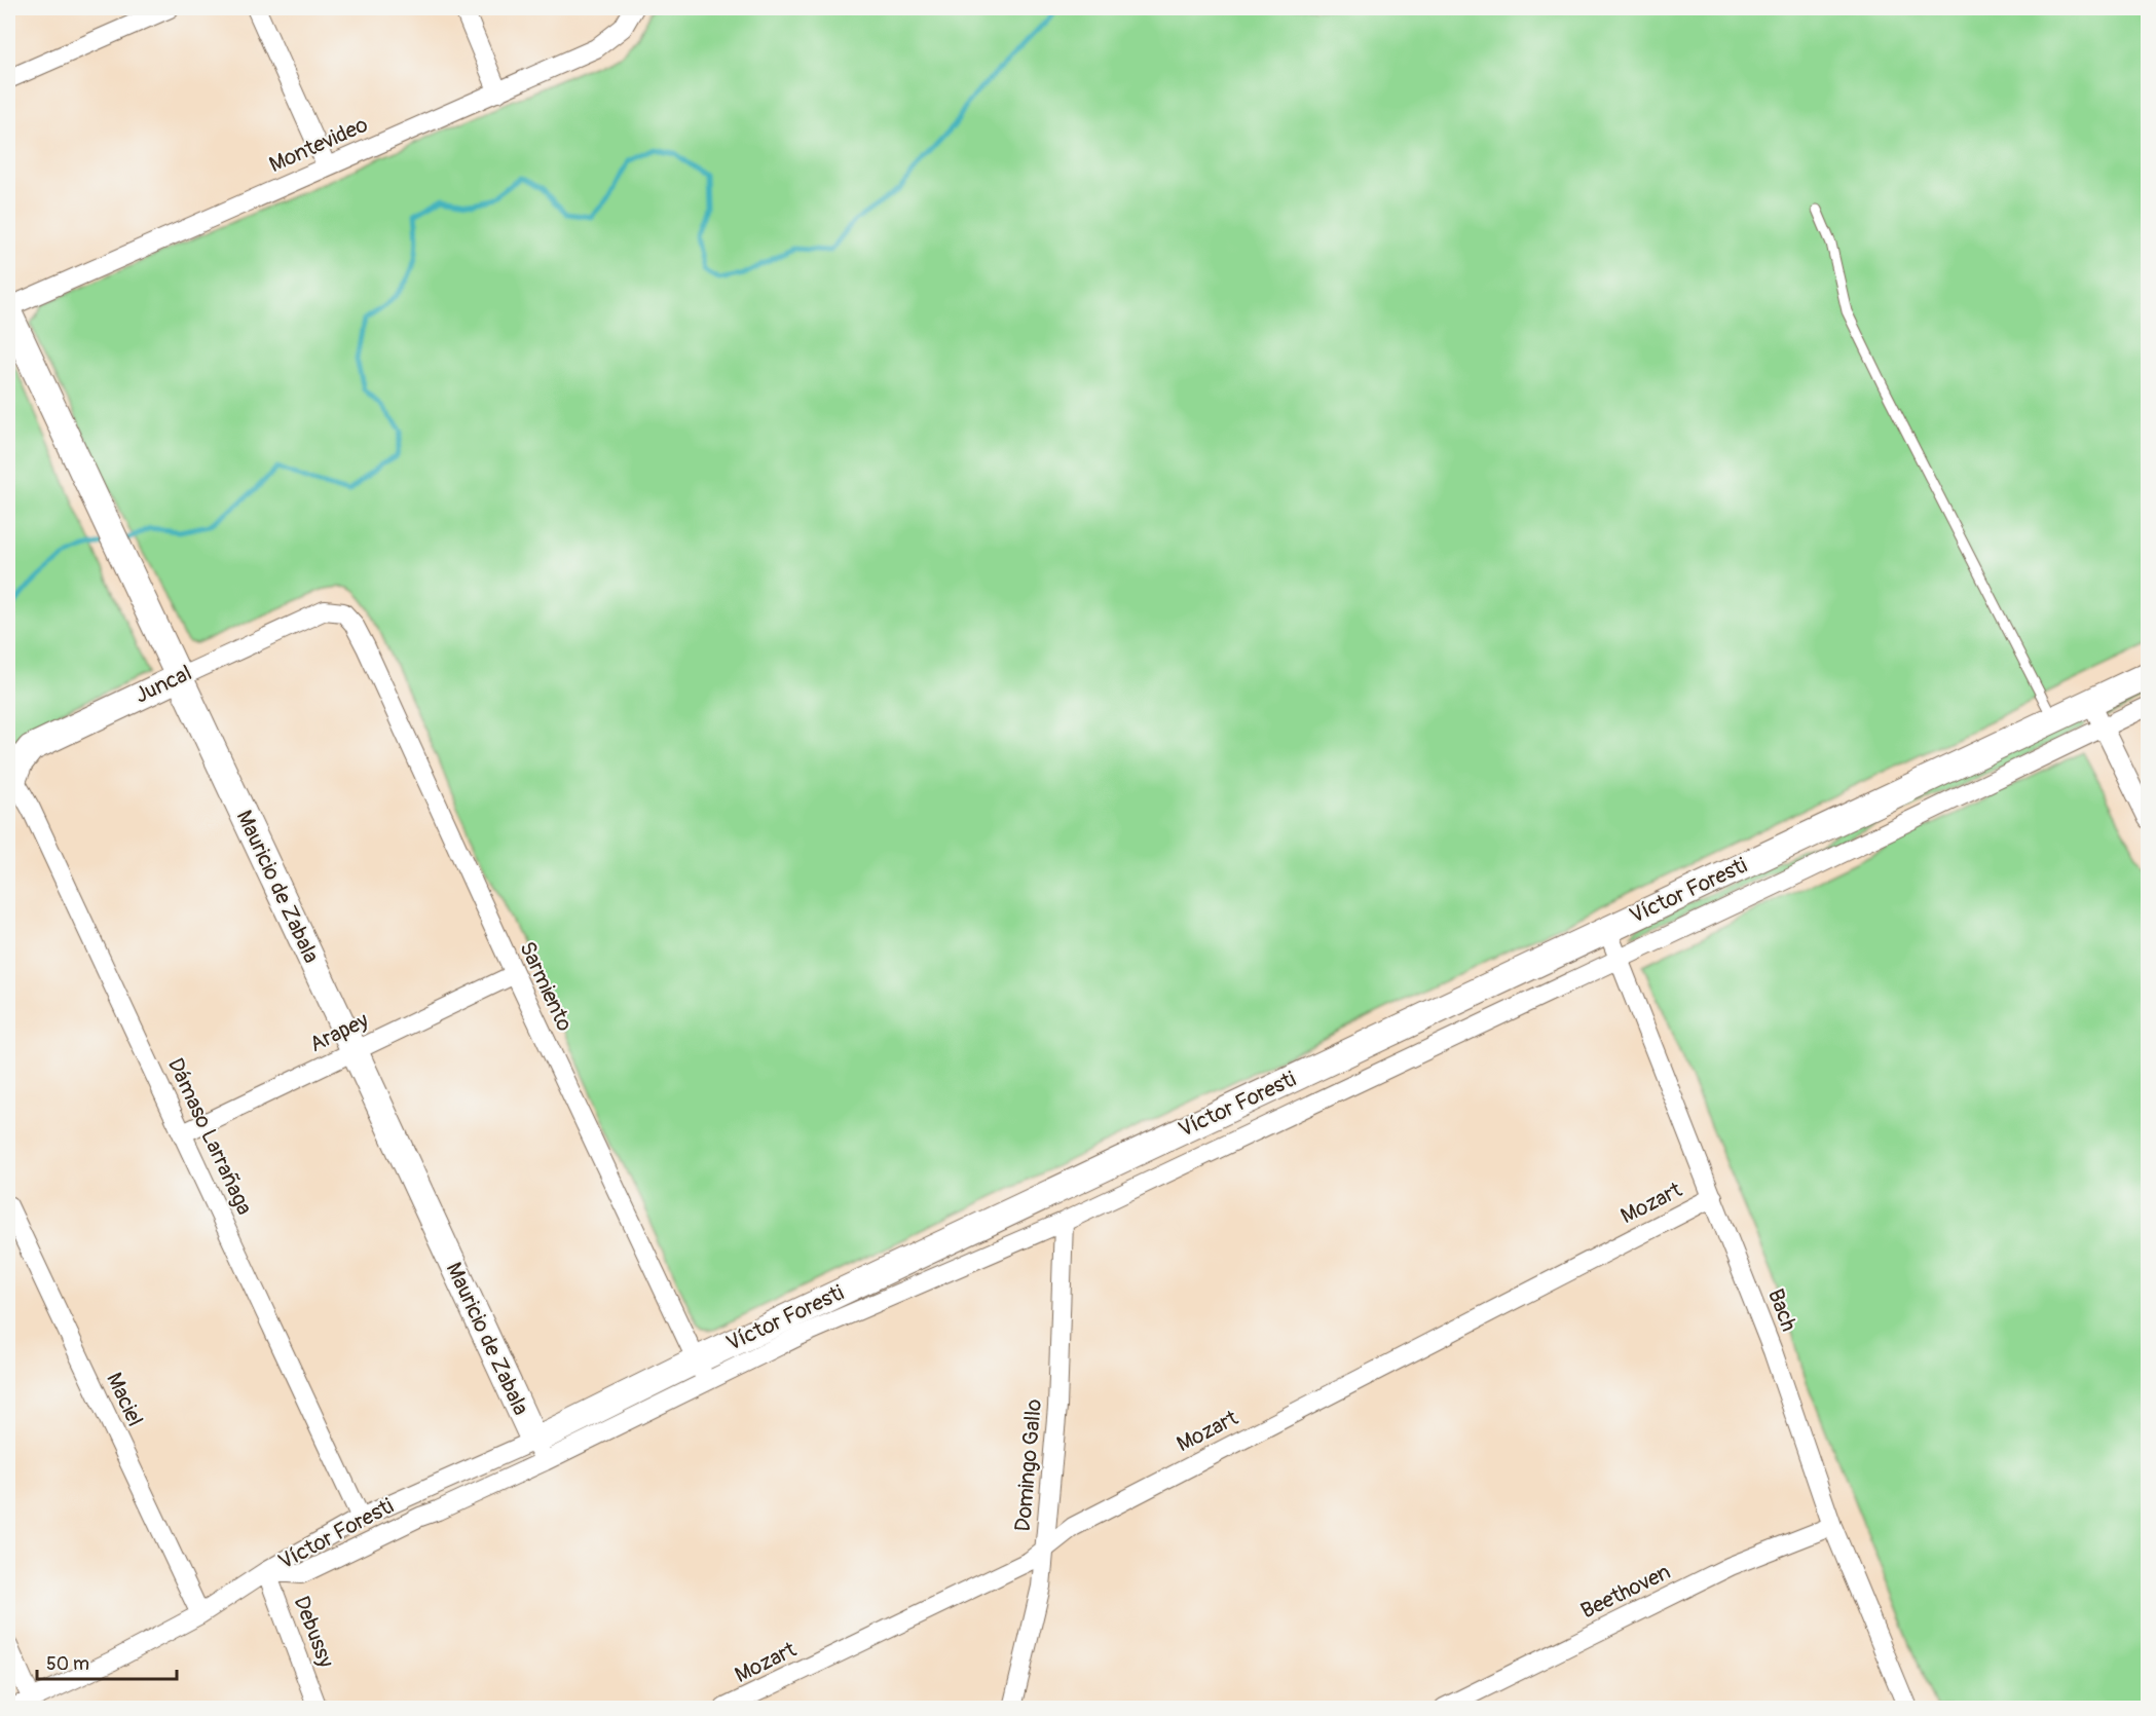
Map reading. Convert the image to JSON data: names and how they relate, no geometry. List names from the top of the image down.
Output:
{
  "streets": {
    "street": [
      "Montevideo",
      "Juncal",
      "Mauricio de Zabala",
      "Víctor Foresti",
      "Sarmiento",
      "Arapey",
      "Dámaso Larrañaga",
      "Mozart",
      "Bach",
      "Maciel",
      "Domingo Gallo",
      "Beethoven",
      "Debussy"
    ]
  },
  "crossings": [
    ["Juncal", "Mauricio de Zabala"],
    ["Juncal", "Sarmiento"],
    ["Juncal", "Dámaso Larrañaga"],
    ["Mauricio de Zabala", "Víctor Foresti"],
    ["Mauricio de Zabala", "Arapey"],
    ["Víctor Foresti", "Sarmiento"],
    ["Víctor Foresti", "Dámaso Larrañaga"],
    ["Víctor Foresti", "Bach"],
    ["Víctor Foresti", "Domingo Gallo"],
    ["Víctor Foresti", "Debussy"],
    ["Sarmiento", "Arapey"],
    ["Arapey", "Dámaso Larrañaga"],
    ["Mozart", "Bach"],
    ["Mozart", "Domingo Gallo"],
    ["Bach", "Beethoven"]
  ],
  "scale_bar": "50 m"
}
